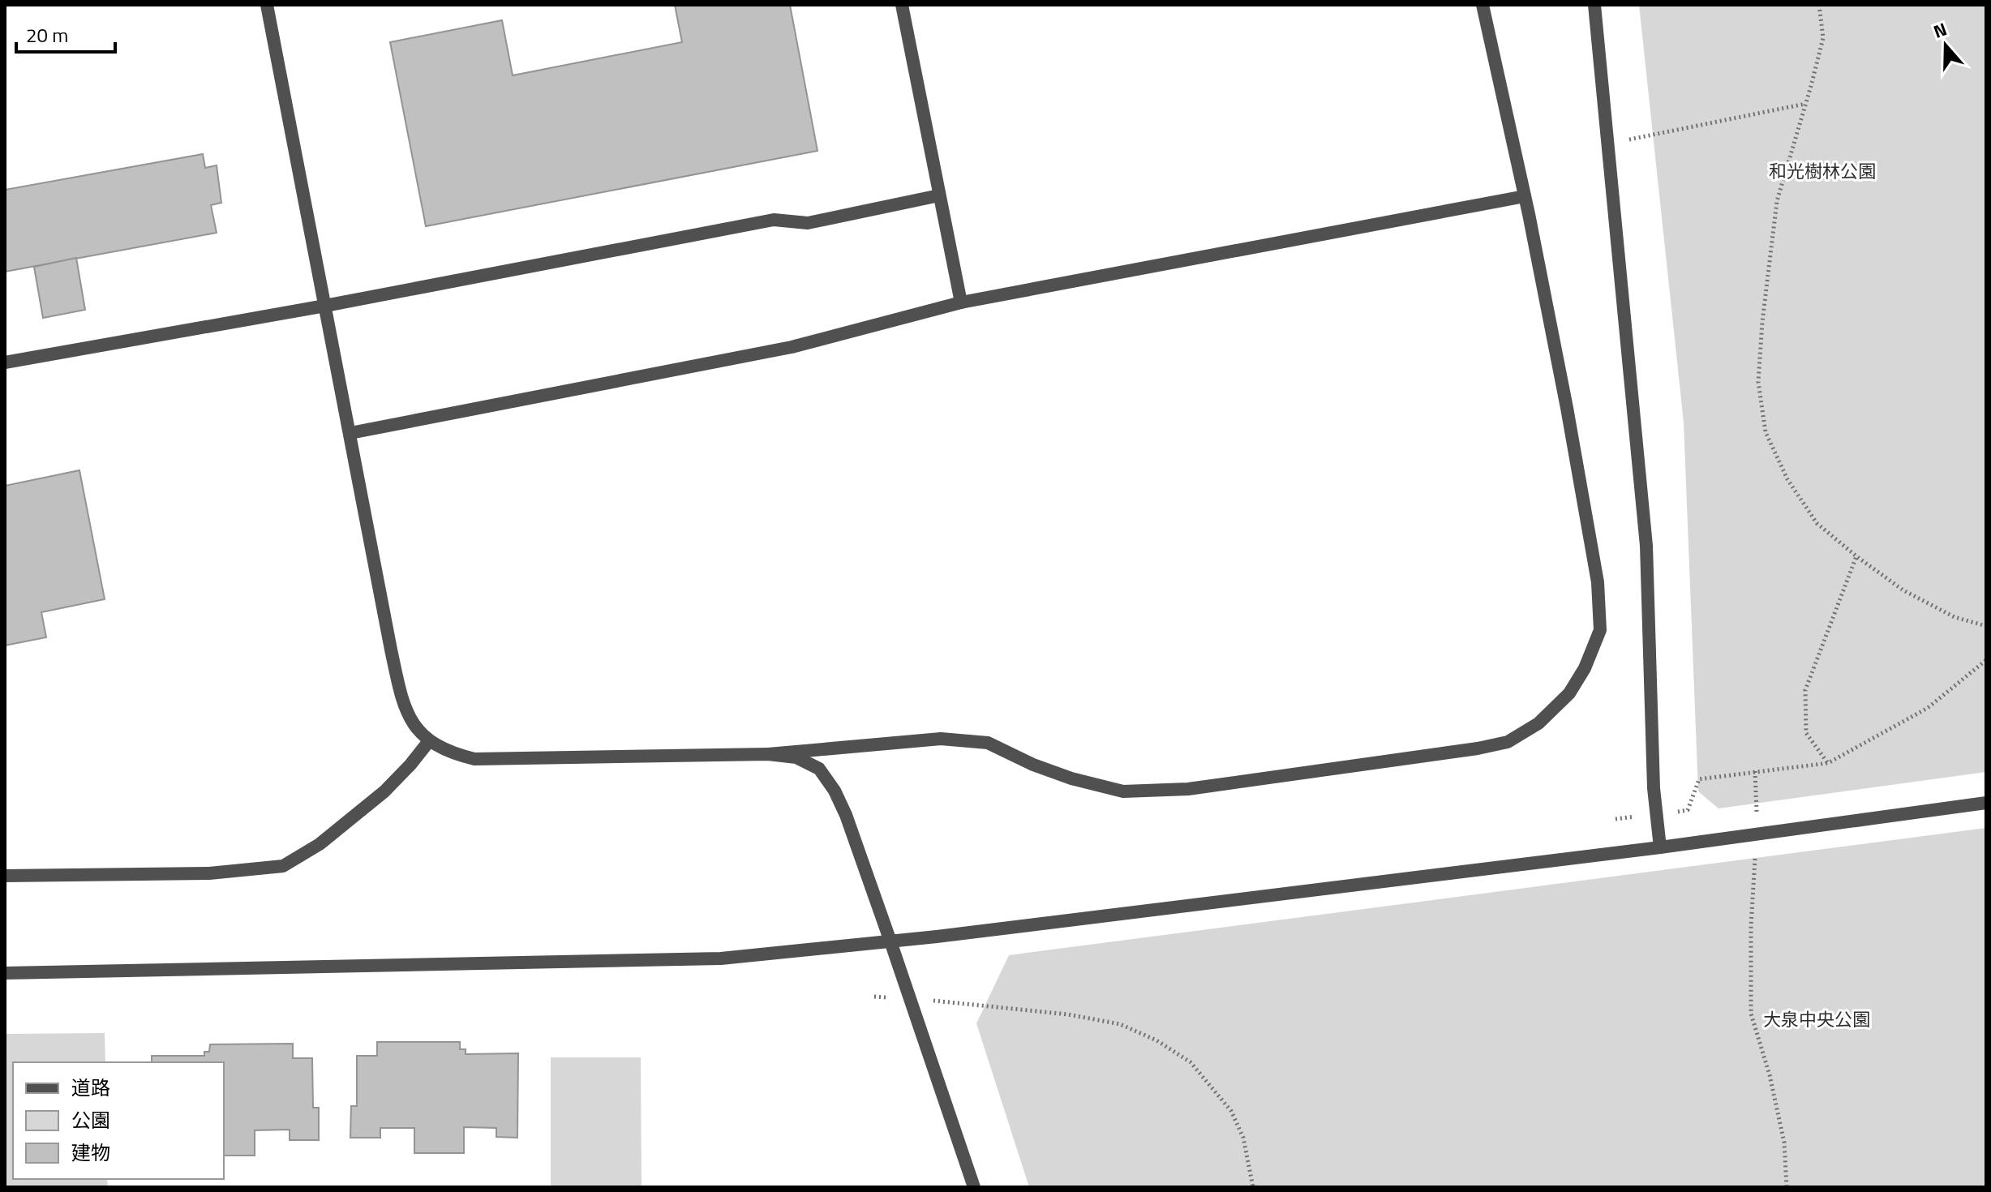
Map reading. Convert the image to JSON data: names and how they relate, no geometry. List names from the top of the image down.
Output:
{
  "parks": ["和光樹林公園", "大泉中央公園"],
  "legend": ["道路", "公園", "建物"],
  "scale_bar": "20 m",
  "north": "top"
}
